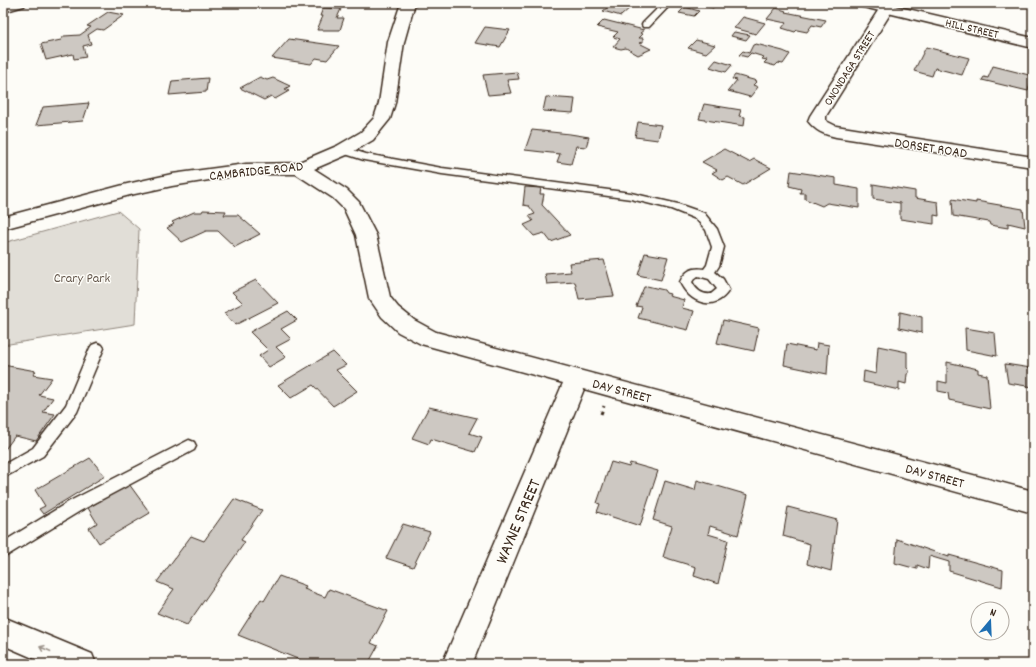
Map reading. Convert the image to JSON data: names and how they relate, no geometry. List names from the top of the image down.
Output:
{
  "streets": {
    "street": [
      "HILL STREET",
      "ONONDAGA STREET",
      "DORSET ROAD",
      "CAMBRIDGE ROAD",
      "DAY STREET",
      "WAYNE STREET"
    ]
  },
  "crossings": [
    ["HILL STREET", "ONONDAGA STREET"],
    ["ONONDAGA STREET", "DORSET ROAD"],
    ["CAMBRIDGE ROAD", "DAY STREET"],
    ["DAY STREET", "WAYNE STREET"]
  ],
  "parks": ["Crary Park"],
  "north": "top"
}
